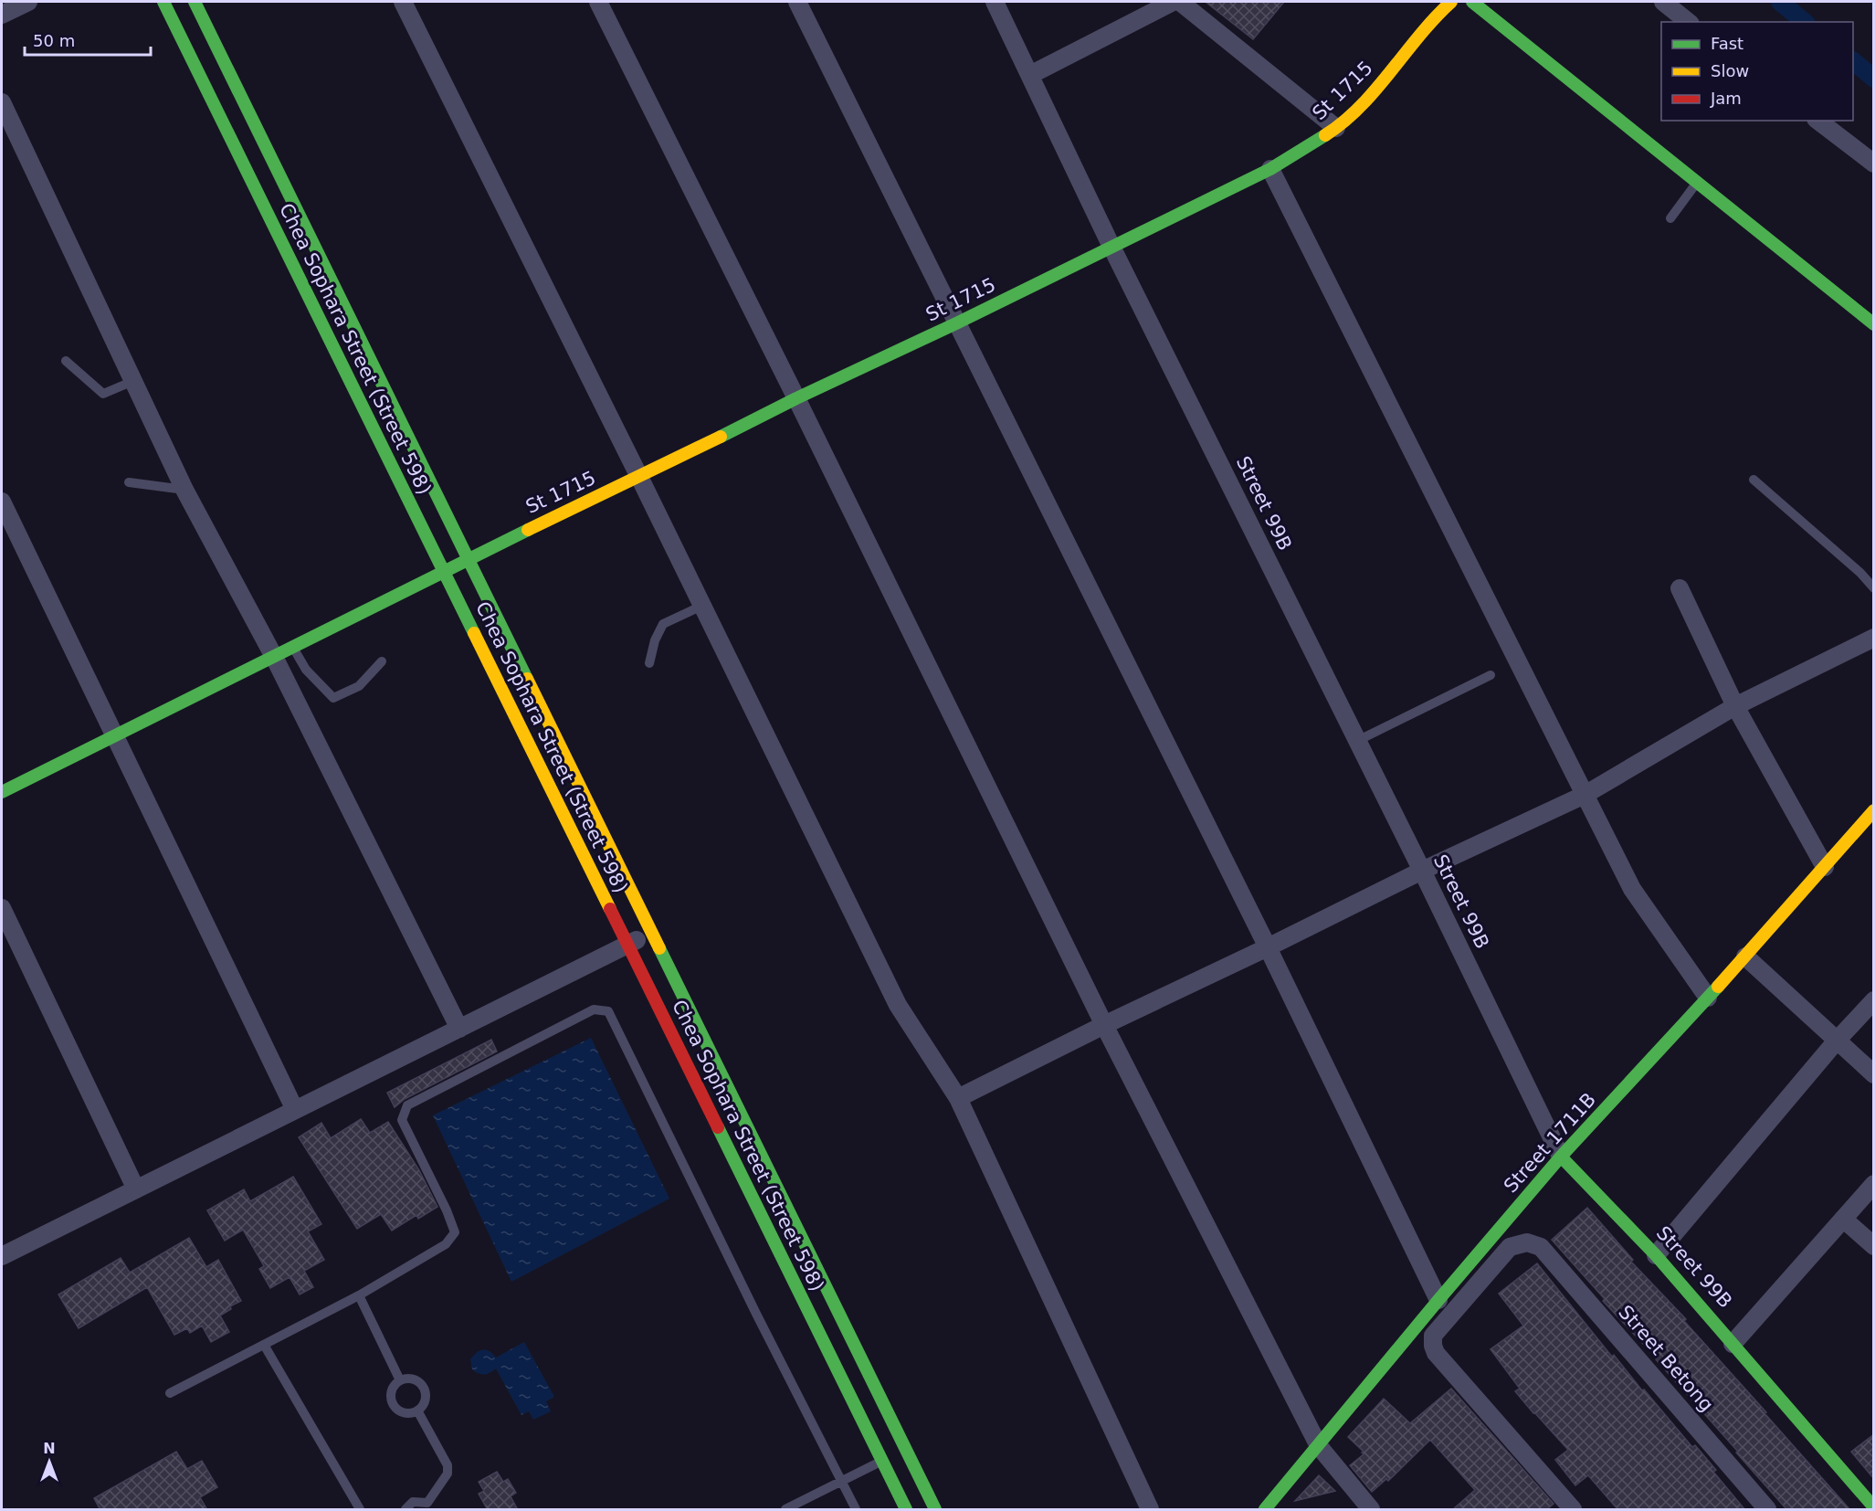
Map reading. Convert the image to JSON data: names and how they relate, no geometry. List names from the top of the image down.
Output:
{
  "streets": {
    "street": [
      "St 1715",
      "Chea Sophara Street (Street 598)",
      "Street 99B",
      "Street 1711B",
      "Street Betong"
    ]
  },
  "crossings": [
    ["St 1715", "Chea Sophara Street (Street 598)"],
    ["St 1715", "Street 99B"],
    ["Street 99B", "Street 1711B"]
  ],
  "legend": ["Fast", "Slow", "Jam"],
  "scale_bar": "50 m",
  "north": "top"
}
